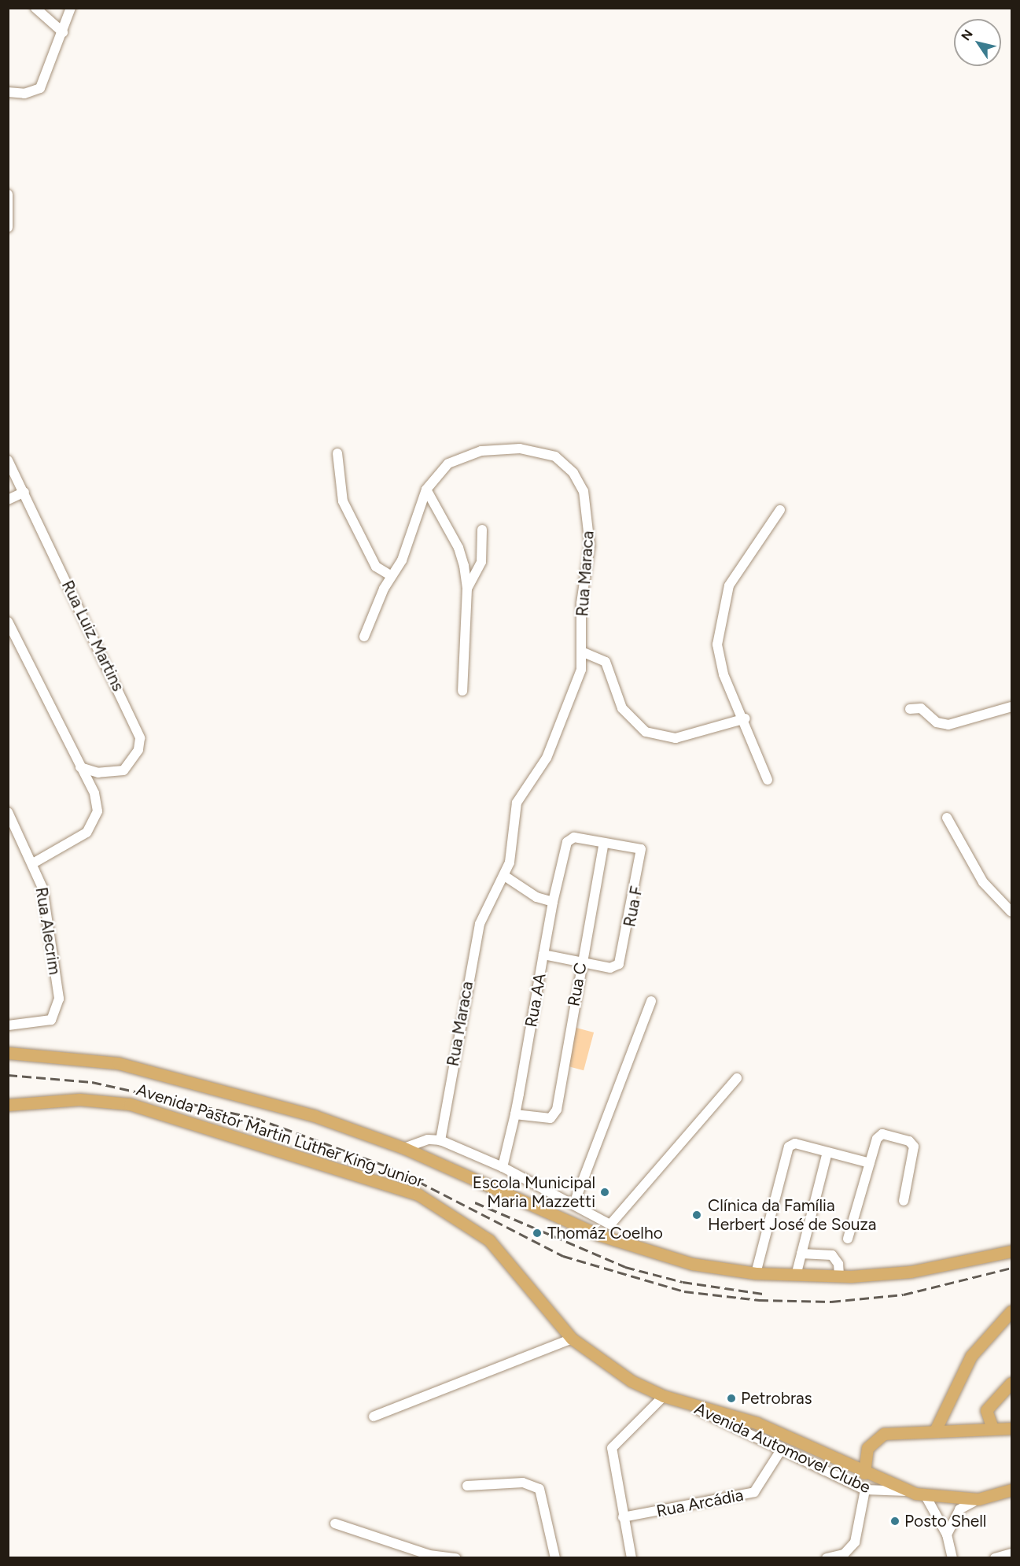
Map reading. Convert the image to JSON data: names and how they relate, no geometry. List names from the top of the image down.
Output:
{
  "streets": {
    "main road": ["Avenida Pastor Martin Luther King Junior"],
    "street": [
      "Rua Maraca",
      "Rua Luiz Martins",
      "Rua F",
      "Rua Alecrim",
      "Rua C",
      "Rua AA",
      "Avenida Automovel Clube",
      "Rua Arcádia"
    ]
  },
  "crossings": [
    ["Rua F", "Rua C"],
    ["Rua F", "Rua AA"],
    ["Rua C", "Rua AA"],
    ["Avenida Pastor Martin Luther King Junior", "Avenida Automovel Clube"],
    ["Avenida Automovel Clube", "Rua Arcádia"]
  ],
  "places": [
    "Escola Municipal Maria Mazzetti",
    "Clínica da Família Herbert José de Souza",
    "Thomáz Coelho",
    "Petrobras",
    "Posto Shell"
  ],
  "north": "top left"
}
